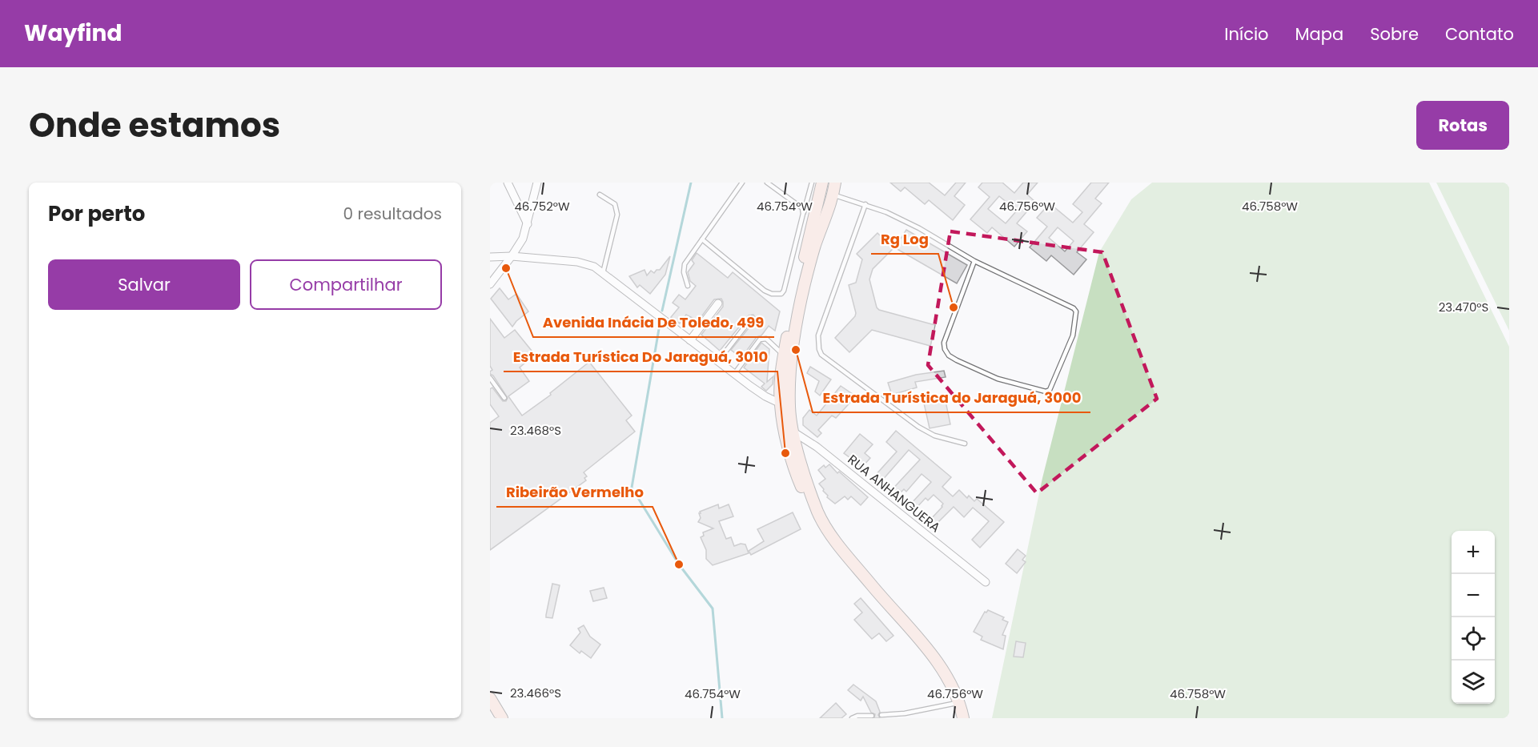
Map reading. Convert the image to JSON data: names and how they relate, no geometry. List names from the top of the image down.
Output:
{
  "streets": {
    "street": ["RUA ANHANGUERA"]
  },
  "places": [
    "Avenida Inácia De Toledo, 499",
    "Rg Log",
    "Estrada Turística do Jaraguá, 3000",
    "Estrada Turística Do Jaraguá, 3010",
    "Ribeirão Vermelho"
  ],
  "page": {
    "header": "Wayfind",
    "nav": [
      "Início",
      "Mapa",
      "Sobre",
      "Contato"
    ],
    "title": "Onde estamos",
    "buttons": [
      "Rotas",
      ["Salvar", "Compartilhar"]
    ],
    "heading": ["Por perto", "0 resultados"],
    "map_buttons": ["+", "−"]
  },
  "coordinates": [
    "46.752°W",
    "46.754°W",
    "46.756°W",
    "46.758°W",
    "23.470°S",
    "23.468°S",
    "23.466°S"
  ]
}
